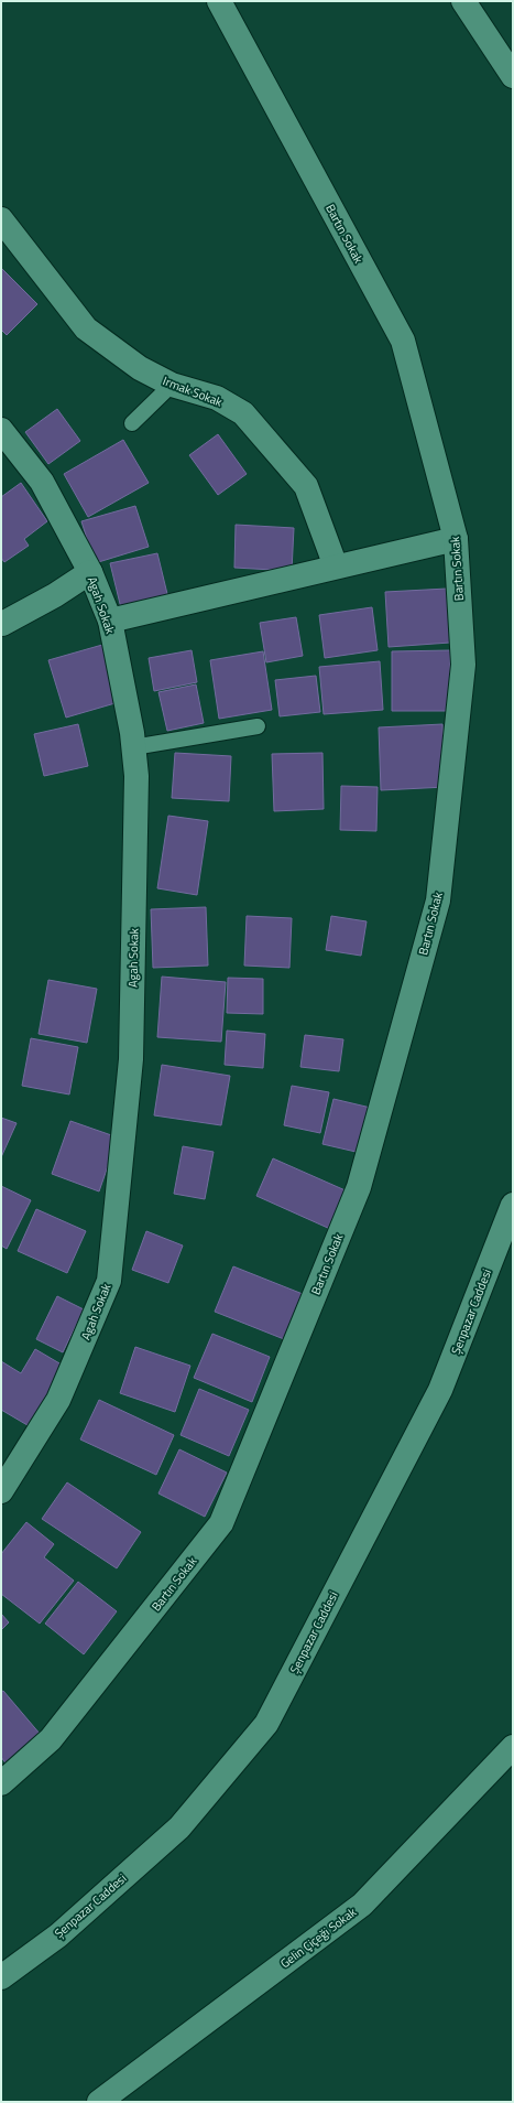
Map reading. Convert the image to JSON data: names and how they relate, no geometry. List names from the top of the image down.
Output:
{
  "streets": {
    "street": [
      "Bartın Sokak",
      "Irmak Sokak",
      "Agah Sokak",
      "Şenpazar Caddesi",
      "Gelin Çiçeği Sokak"
    ]
  }
}
